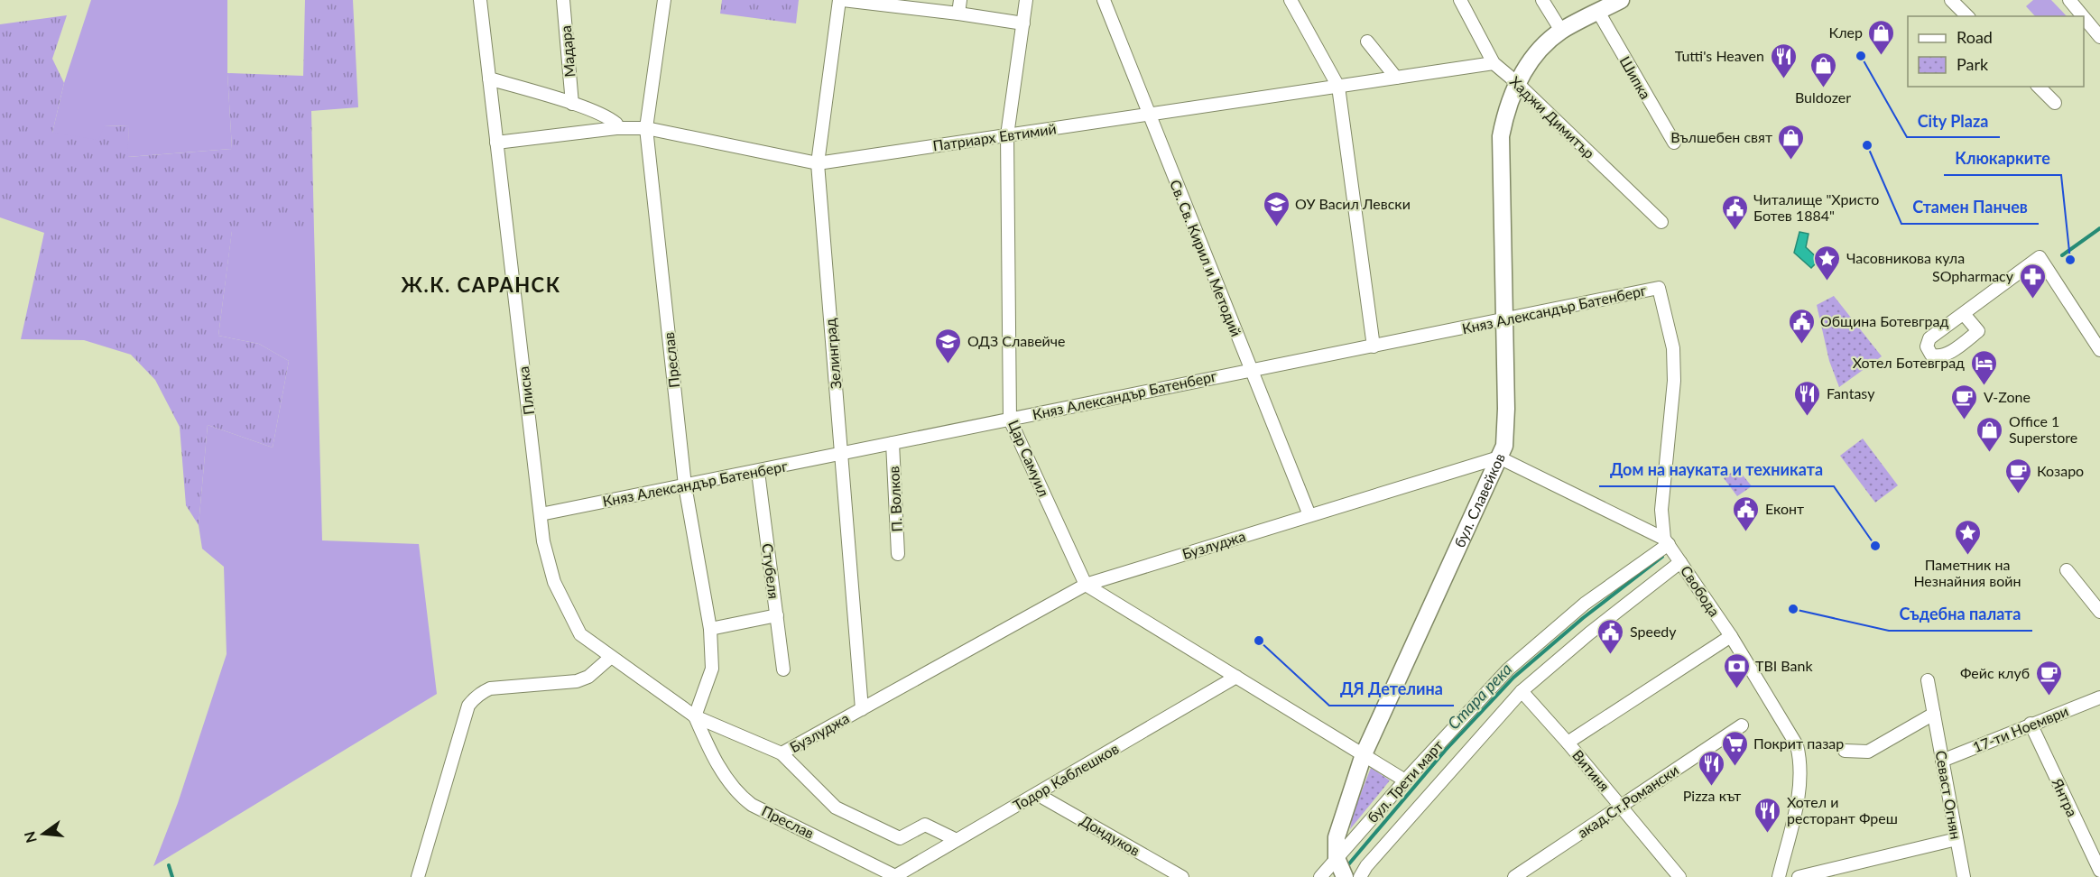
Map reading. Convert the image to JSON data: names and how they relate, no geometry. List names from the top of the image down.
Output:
{
  "streets": {
    "street": [
      "Мадара",
      "Шипка",
      "Хаджи Димитър",
      "Патриарх Евтимий",
      "Св. Св. Кирил и Методий",
      "Княз Александър Батенберг",
      "Зелинград",
      "Преслав",
      "Плиска",
      "Цар Самуил",
      "П. Волков",
      "бул. Славейков",
      "Бузлуджа",
      "Стубеля",
      "Свобода",
      "17-ти Ноември",
      "Витиня",
      "Тодор Каблешков",
      "бул. Трети март",
      "Севаст Огнян",
      "Янтра",
      "акад.Ст.Романски",
      "Дондуков"
    ]
  },
  "crossings": [
    ["Хаджи Димитър", "Патриарх Евтимий"],
    ["Хаджи Димитър", "бул. Славейков"],
    ["Патриарх Евтимий", "Св. Св. Кирил и Методий"],
    ["Патриарх Евтимий", "Зелинград"],
    ["Патриарх Евтимий", "Преслав"],
    ["Патриарх Евтимий", "Плиска"],
    ["Патриарх Евтимий", "Цар Самуил"],
    ["Св. Св. Кирил и Методий", "Княз Александър Батенберг"],
    ["Св. Св. Кирил и Методий", "Бузлуджа"],
    ["Княз Александър Батенберг", "Зелинград"],
    ["Княз Александър Батенберг", "Преслав"],
    ["Княз Александър Батенберг", "Плиска"],
    ["Княз Александър Батенберг", "Цар Самуил"],
    ["Княз Александър Батенберг", "П. Волков"],
    ["Княз Александър Батенберг", "бул. Славейков"],
    ["Княз Александър Батенберг", "Стубеля"],
    ["Княз Александър Батенберг", "Свобода"],
    ["Зелинград", "Бузлуджа"],
    ["Преслав", "Плиска"],
    ["Преслав", "Тодор Каблешков"],
    ["Плиска", "Бузлуджа"],
    ["Цар Самуил", "Бузлуджа"],
    ["бул. Славейков", "Бузлуджа"],
    ["бул. Славейков", "бул. Трети март"],
    ["Свобода", "бул. Трети март"],
    ["17-ти Ноември", "Севаст Огнян"],
    ["17-ти Ноември", "Янтра"],
    ["Витиня", "бул. Трети март"],
    ["Витиня", "акад.Ст.Романски"],
    ["Тодор Каблешков", "Дондуков"]
  ],
  "districts": ["Ж.К. САРАНСК"],
  "water": ["Стара река"],
  "places": {
    "shop": [
      "Клер",
      "Buldozer",
      "Вълшебен свят",
      "Office 1 Superstore"
    ],
    "other": [
      "City Plaza",
      "Стамен Панчев",
      "Клюкарките",
      "Дом на науката и техниката",
      "Съдебна палата",
      "ДЯ Детелина"
    ],
    "restaurant": [
      "Tutti's Heaven",
      "Fantasy",
      "Pizza кът",
      "Хотел и ресторант Фреш"
    ],
    "school or university": ["ОУ Васил Левски", "ОДЗ Славейче"],
    "public building": [
      "Читалище \"Христо Ботев 1884\"",
      "Община Ботевград",
      "Еконт",
      "Speedy"
    ],
    "place": ["Часовникова кула", "Паметник на Незнайния войн"],
    "pharmacy": ["SOpharmacy"],
    "hotel": ["Хотел Ботевград"],
    "cafe": ["V-Zone", "Козаро", "Фейс клуб"],
    "bank": ["TBI Bank"],
    "supermarket": ["Покрит пазар"]
  },
  "legend": ["Road", "Park"],
  "north": "left"
}
